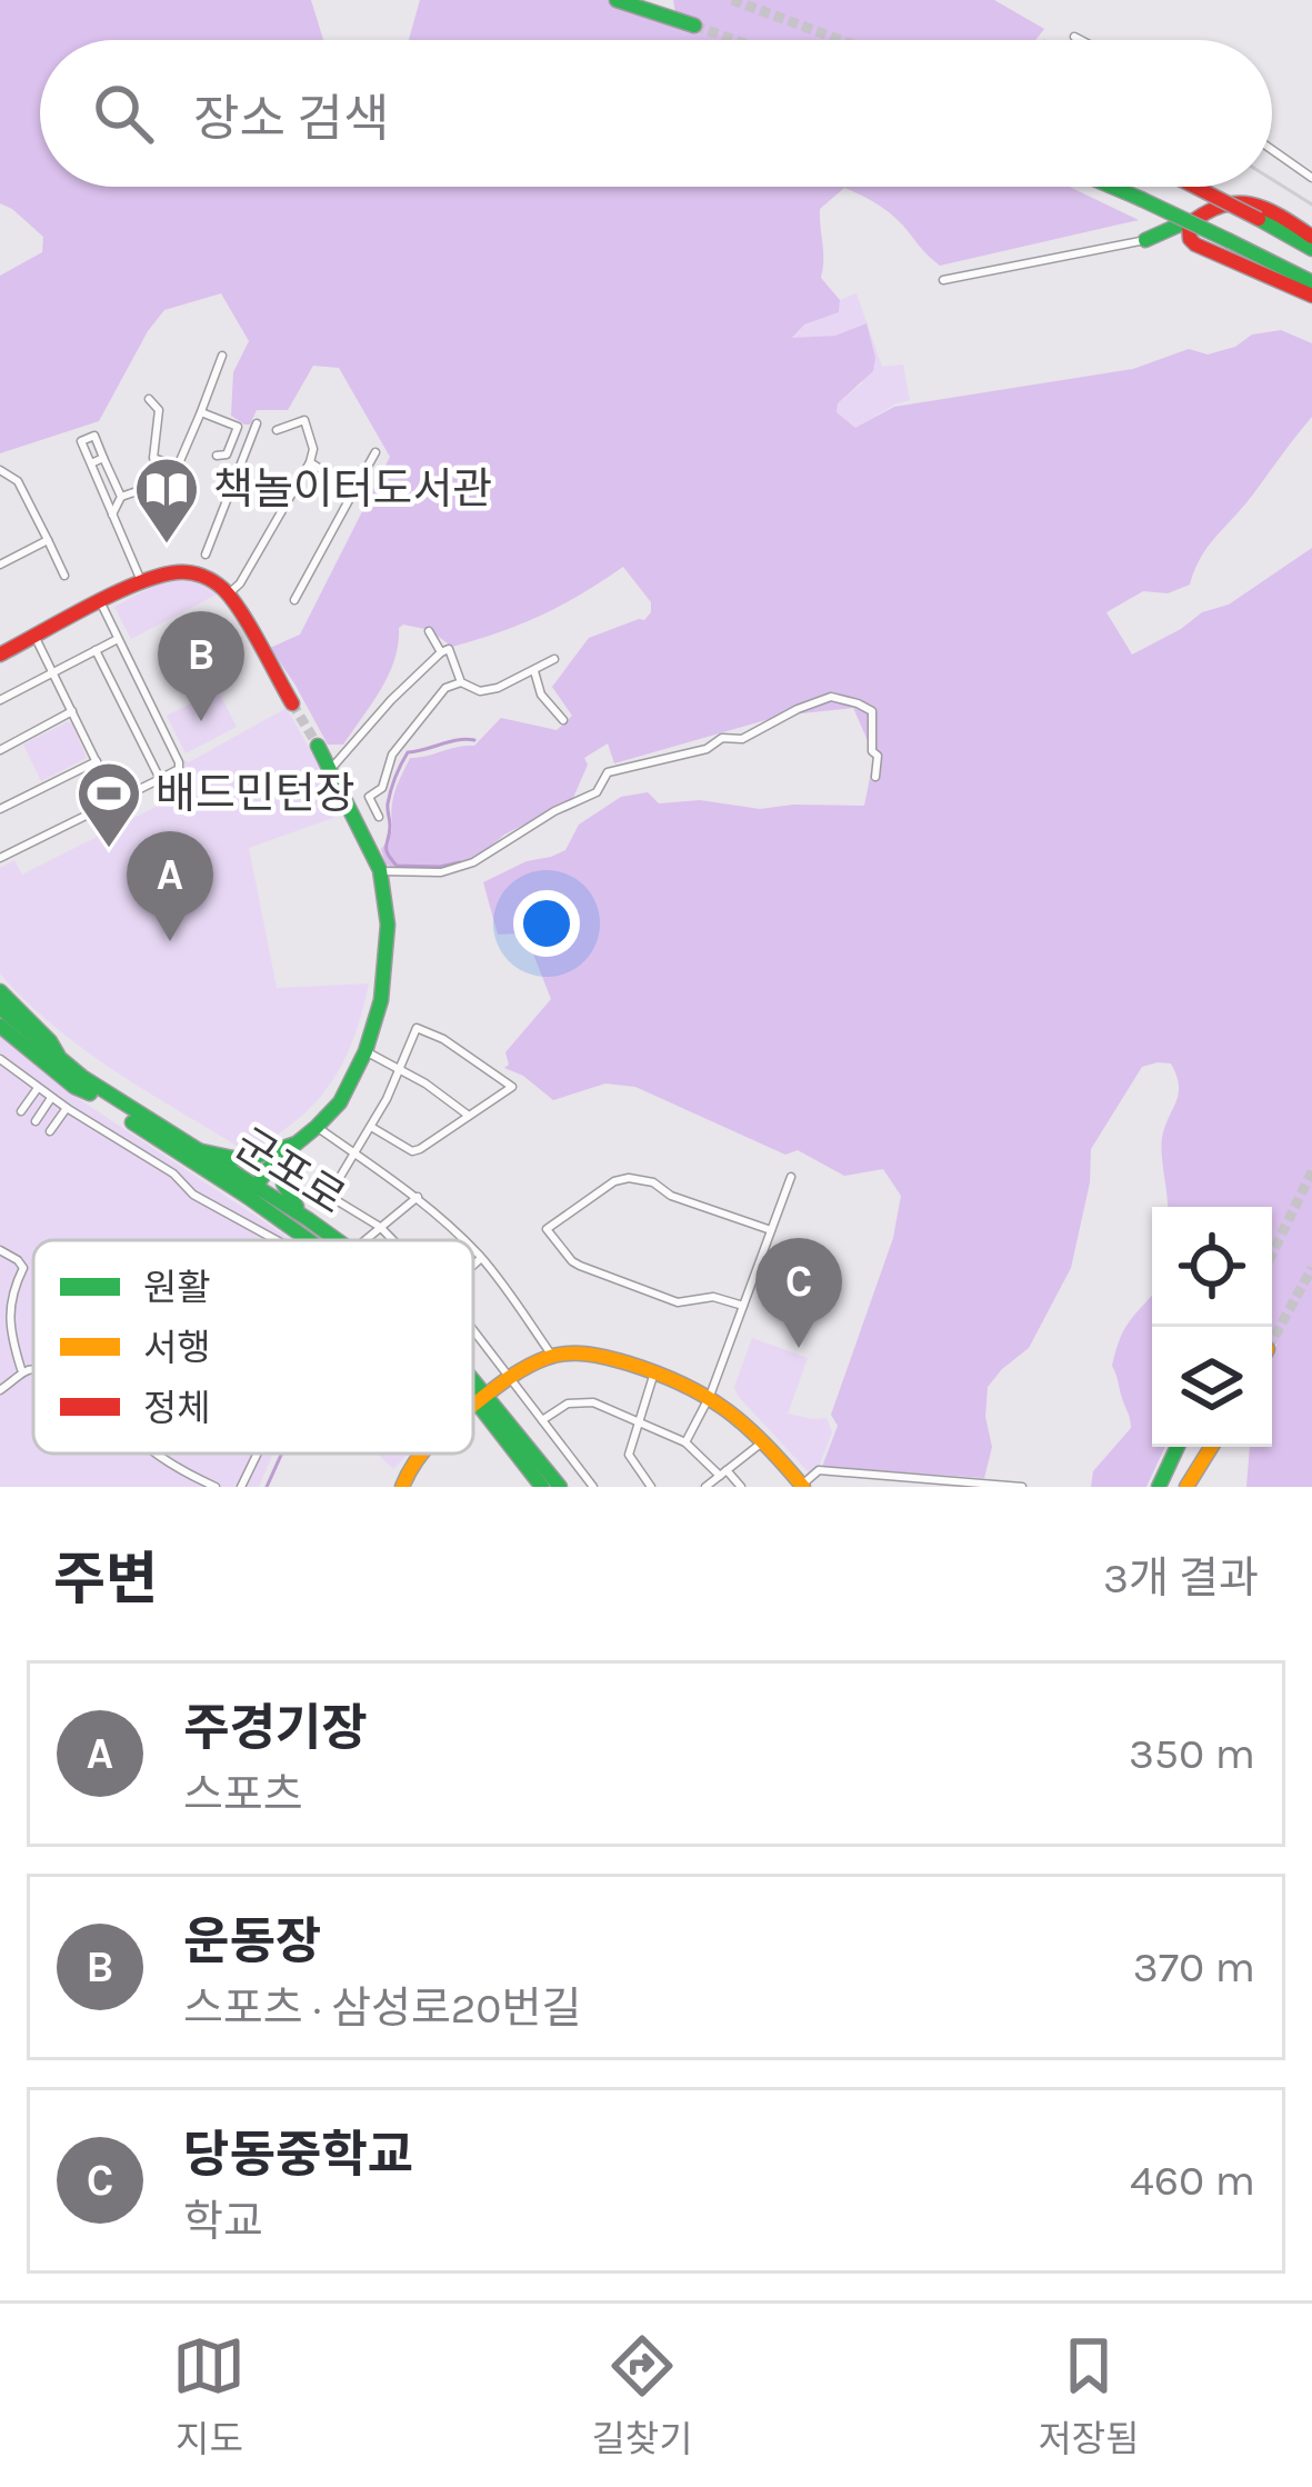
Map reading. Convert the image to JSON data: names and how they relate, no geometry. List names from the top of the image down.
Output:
{
  "streets": {
    "street": ["군포로"]
  },
  "places": {
    "library": ["책놀이터도서관"],
    "sports": ["배드민턴장"]
  },
  "legend": ["원활", "서행", "정체"],
  "page": {
    "search": "장소 검색",
    "pins": ["B", "A", "C"],
    "heading": ["주변", "3개 결과"],
    "list": [
      {
        "mark": "A",
        "name": "주경기장",
        "note": "스포츠",
        "value": "350 m"
      },
      {
        "mark": "B",
        "name": "운동장",
        "note": "스포츠 · 삼성로20번길",
        "value": "370 m"
      },
      {
        "mark": "C",
        "name": "당동중학교",
        "note": "학교",
        "value": "460 m"
      }
    ],
    "nav": ["지도", "길찾기", "저장됨"]
  }
}
